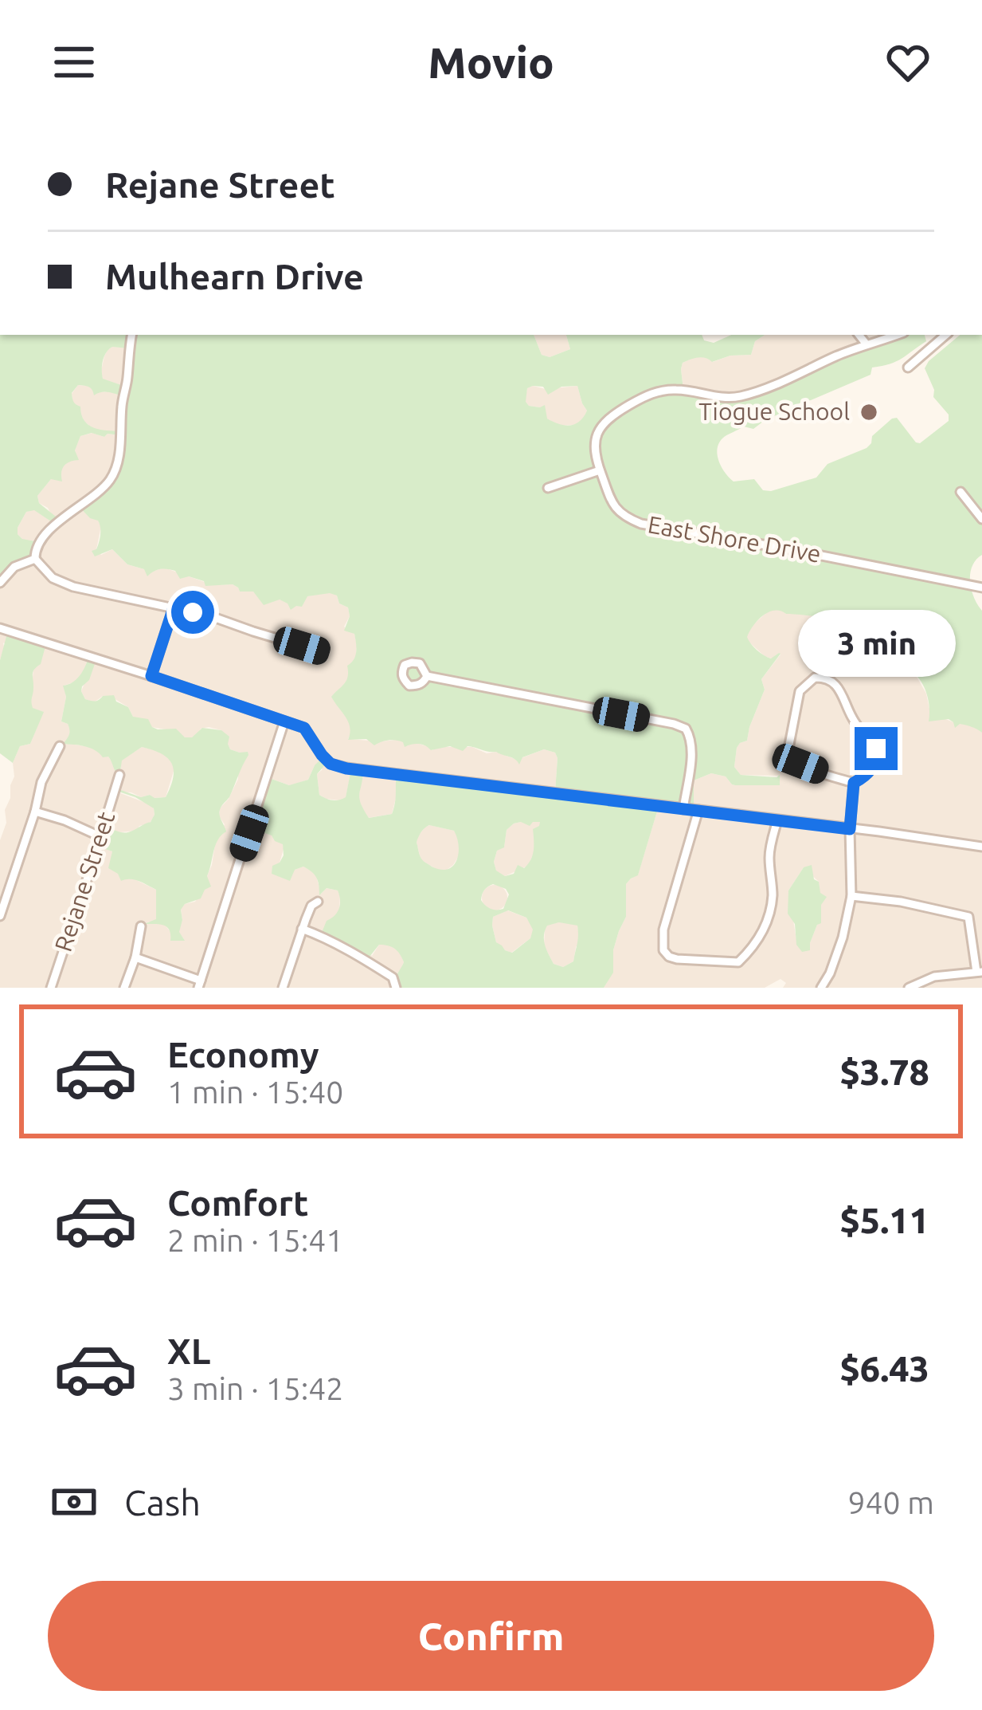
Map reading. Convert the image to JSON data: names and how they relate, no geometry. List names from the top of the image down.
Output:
{
  "streets": {
    "street": ["East Shore Drive", "Rejane Street"]
  },
  "places": ["Tiogue School"],
  "page": {
    "header": "Movio",
    "banner": ["Rejane Street", "Mulhearn Drive"],
    "bubble": "3 min",
    "list": [
      {
        "name": "Economy",
        "note": "1 min · 15:40",
        "value": "$3.78"
      },
      {
        "name": "Comfort",
        "note": "2 min · 15:41",
        "value": "$5.11"
      },
      {
        "name": "XL",
        "note": "3 min · 15:42",
        "value": "$6.43"
      }
    ],
    "pay": ["Cash", "940 m"],
    "buttons": "Confirm"
  }
}
